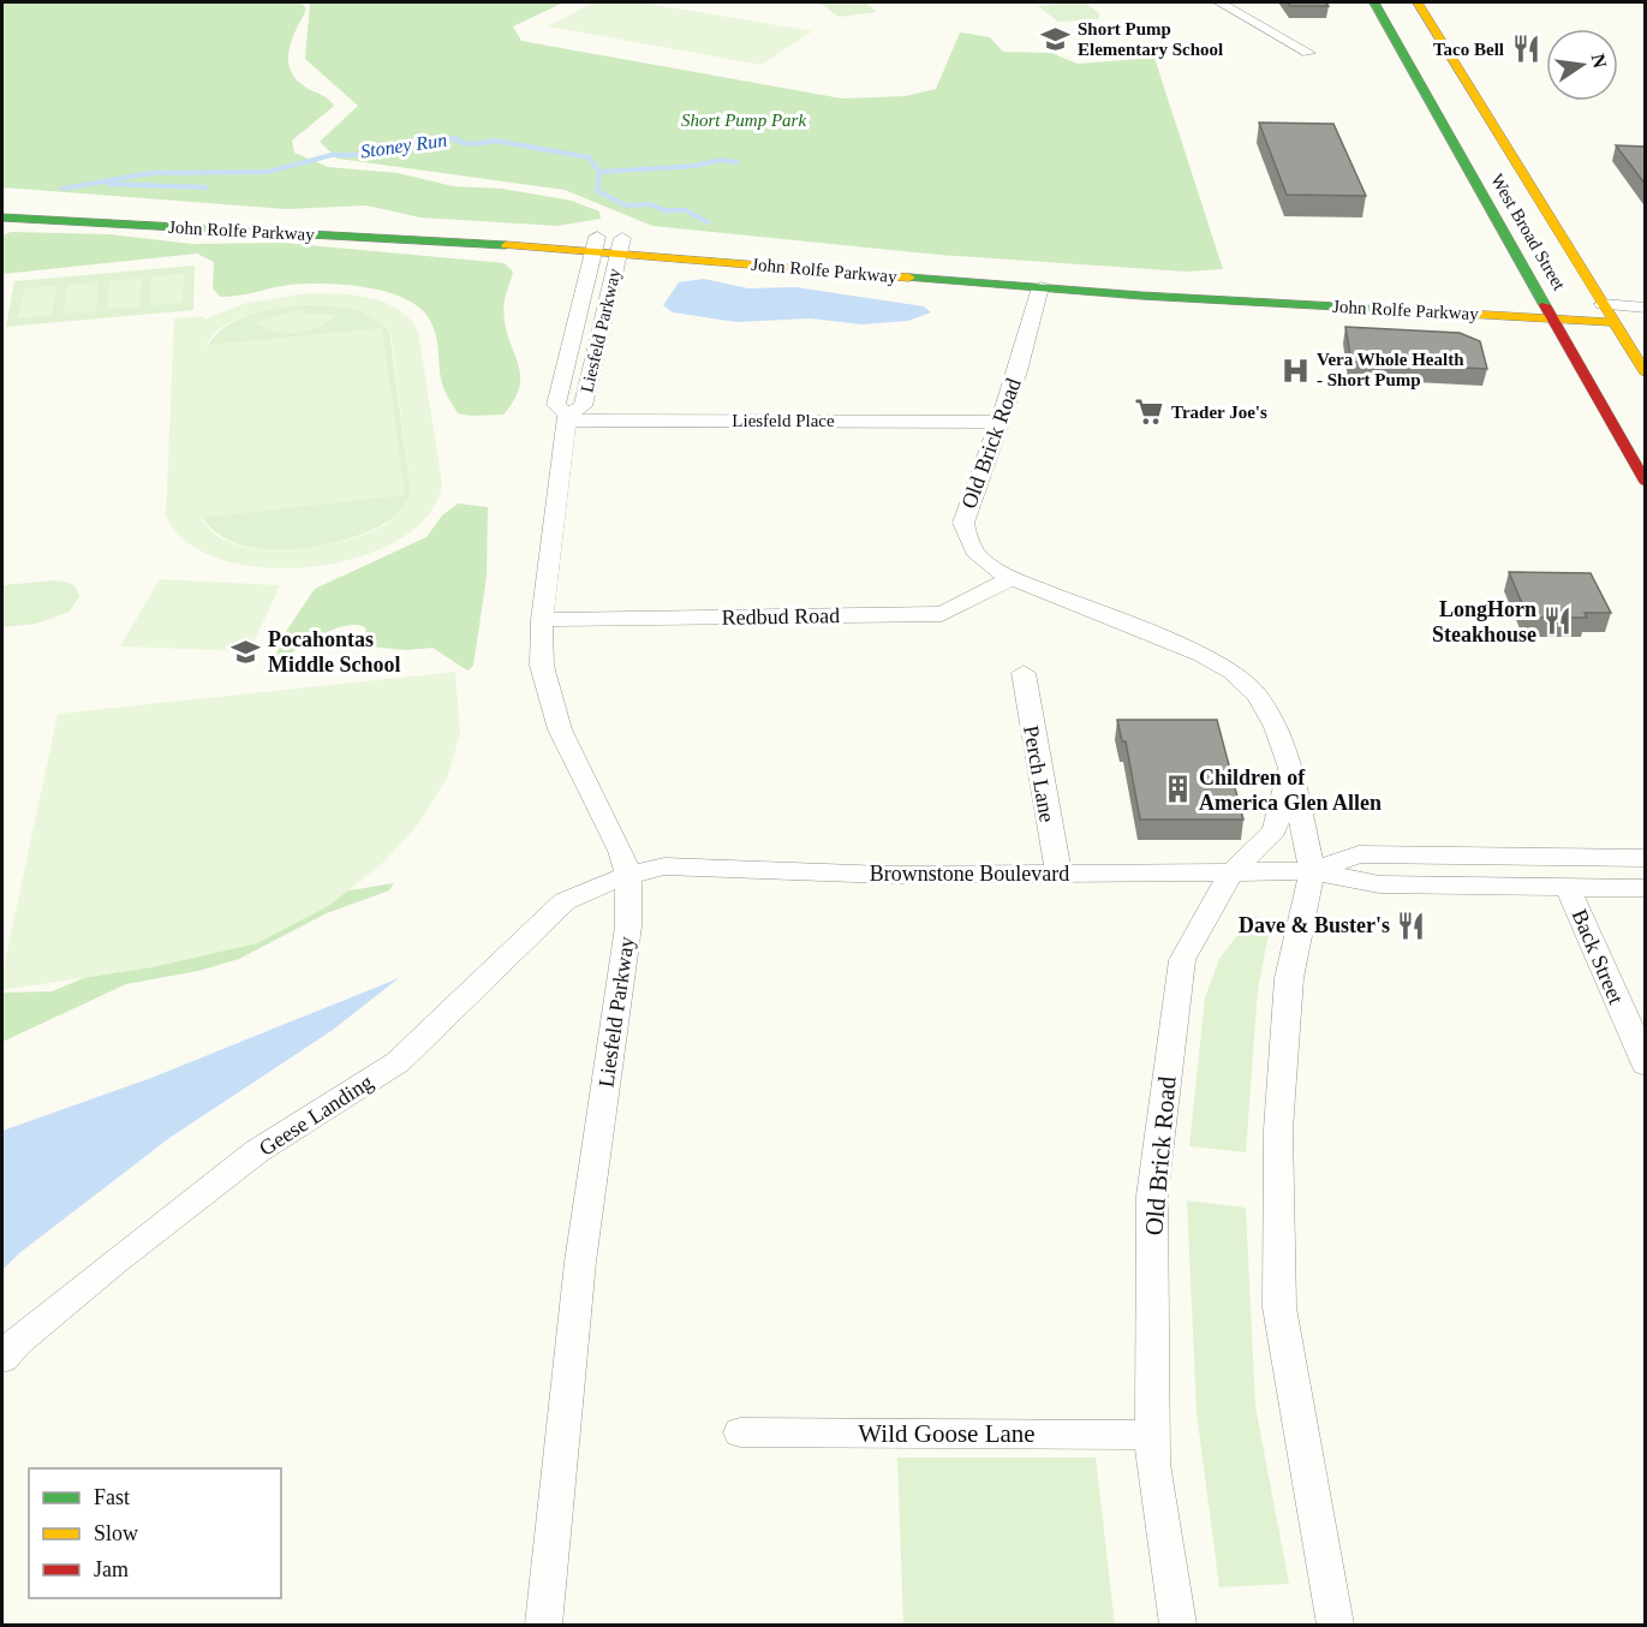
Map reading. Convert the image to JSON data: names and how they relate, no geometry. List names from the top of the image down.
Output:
{
  "streets": {
    "main road": ["John Rolfe Parkway", "West Broad Street"],
    "street": [
      "Liesfeld Parkway",
      "Liesfeld Place",
      "Old Brick Road",
      "Redbud Road",
      "Perch Lane",
      "Brownstone Boulevard",
      "Back Street",
      "Geese Landing",
      "Wild Goose Lane"
    ]
  },
  "crossings": [
    ["John Rolfe Parkway", "West Broad Street"],
    ["John Rolfe Parkway", "Liesfeld Parkway"],
    ["John Rolfe Parkway", "Old Brick Road"],
    ["Liesfeld Parkway", "Liesfeld Place"],
    ["Liesfeld Parkway", "Redbud Road"],
    ["Liesfeld Parkway", "Brownstone Boulevard"],
    ["Liesfeld Parkway", "Geese Landing"],
    ["Liesfeld Place", "Old Brick Road"],
    ["Old Brick Road", "Redbud Road"],
    ["Old Brick Road", "Brownstone Boulevard"],
    ["Old Brick Road", "Wild Goose Lane"],
    ["Perch Lane", "Brownstone Boulevard"],
    ["Brownstone Boulevard", "Back Street"],
    ["Brownstone Boulevard", "Geese Landing"]
  ],
  "water": ["Stoney Run"],
  "parks": ["Short Pump Park"],
  "places": {
    "school or university": ["Short Pump Elementary School", "Pocahontas Middle School"],
    "restaurant": ["Taco Bell", "LongHorn Steakhouse", "Dave & Buster's"],
    "hospital": ["Vera Whole Health - Short Pump"],
    "supermarket": ["Trader Joe's"],
    "building": ["Children of America Glen Allen"]
  },
  "legend": ["Fast", "Slow", "Jam"],
  "north": "right"
}
